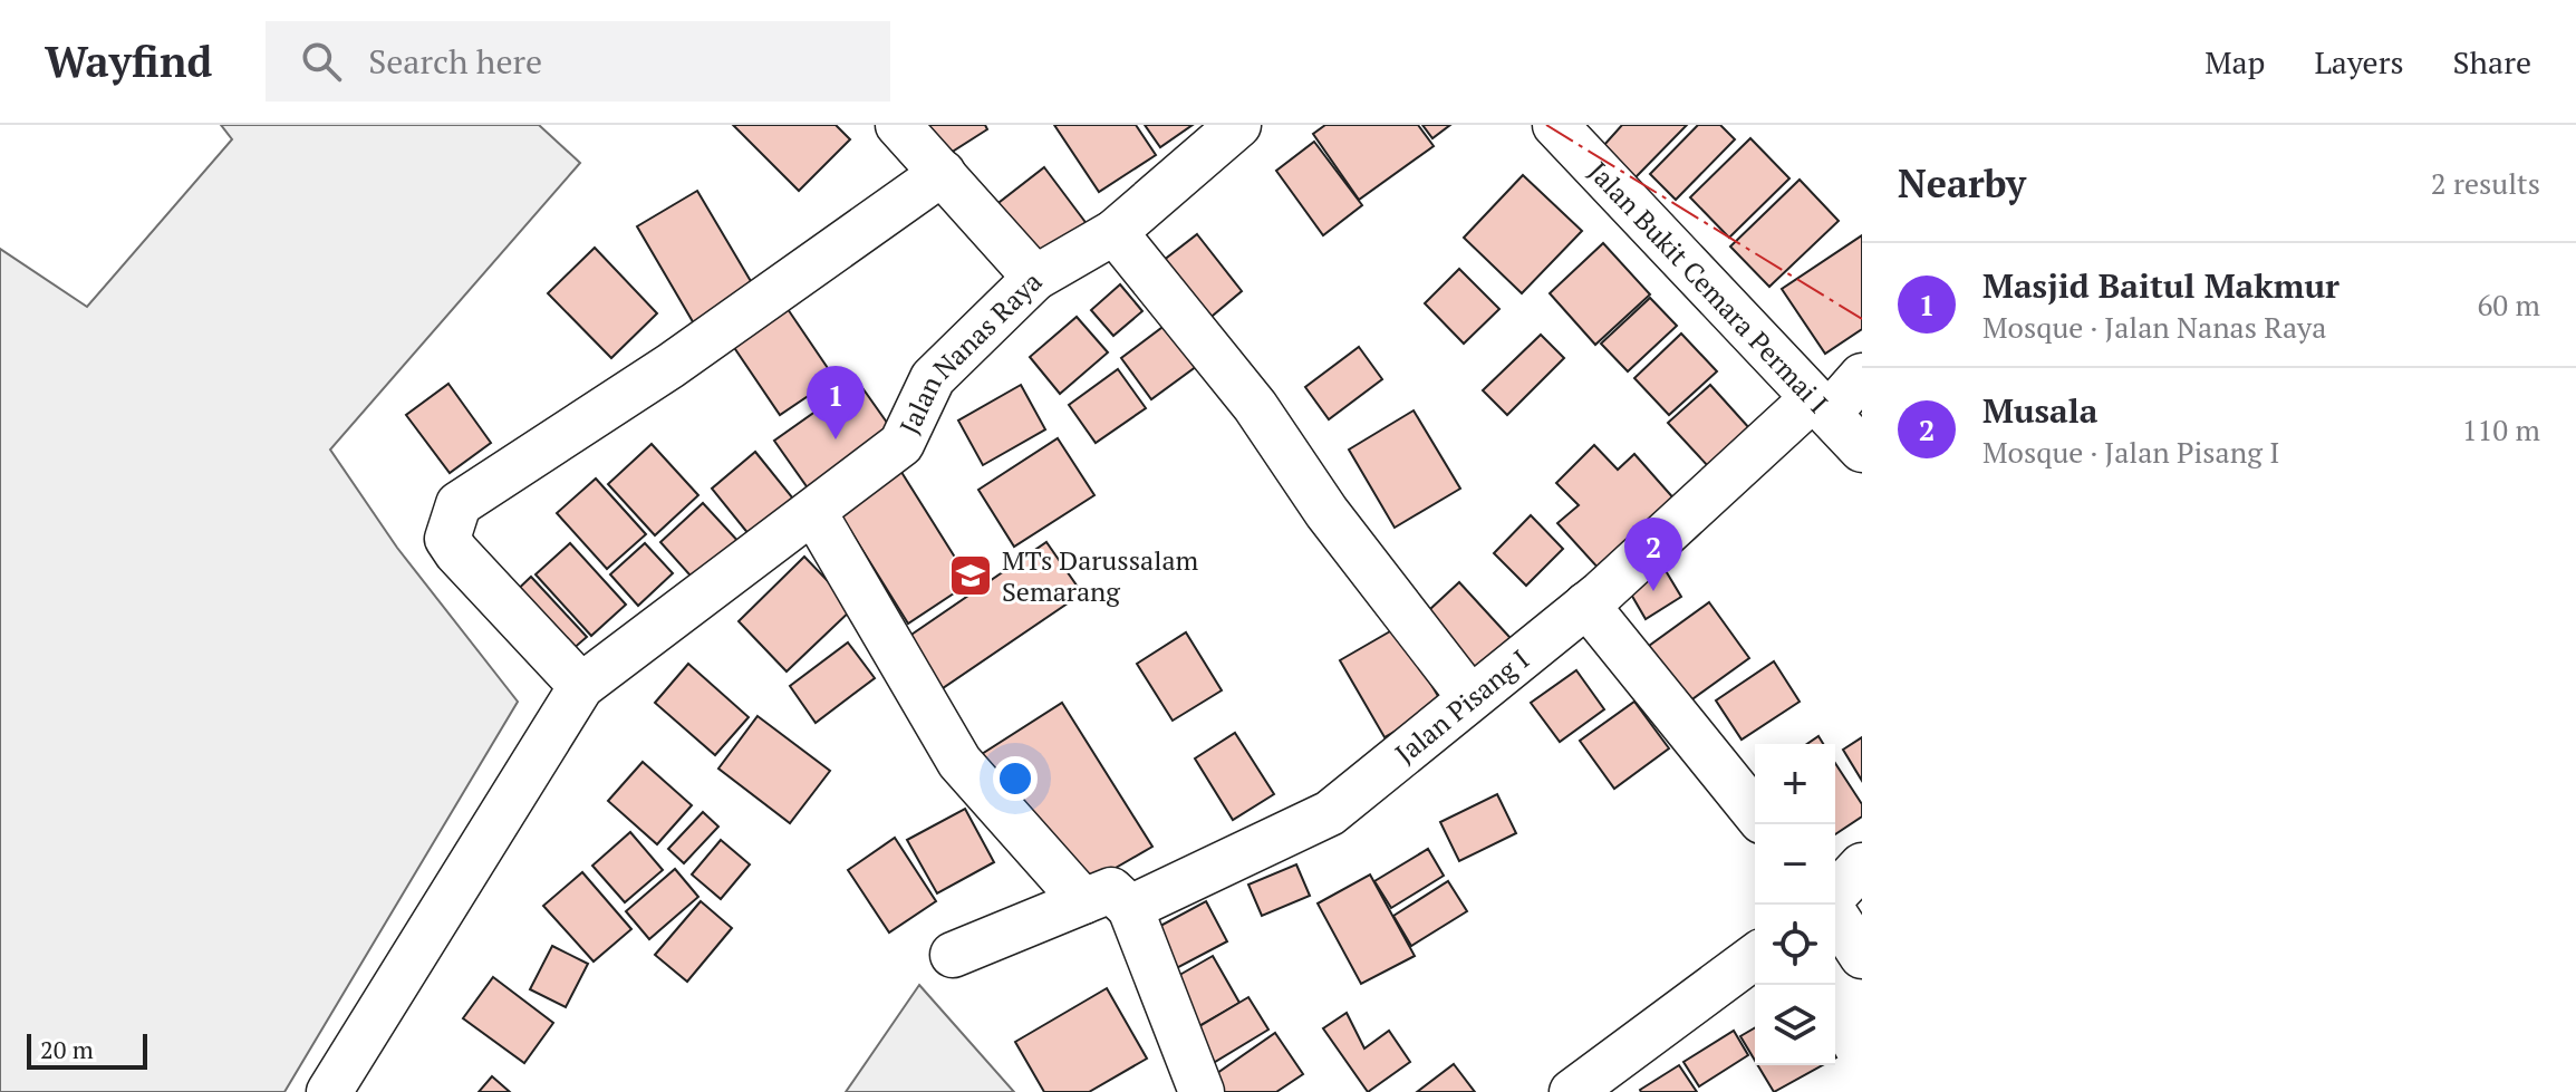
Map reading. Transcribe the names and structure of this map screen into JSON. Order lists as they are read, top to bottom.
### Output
{
  "streets": {
    "street": ["Jalan Bukit Cemara Permai I", "Jalan Nanas Raya", "Jalan Pisang I"]
  },
  "crossings": [
    ["Jalan Bukit Cemara Permai I", "Jalan Pisang I"]
  ],
  "places": {
    "school or university": ["MTs Darussalam Semarang"]
  },
  "scale_bar": "20 m",
  "page": {
    "header": "Wayfind",
    "search": "Search here",
    "nav": ["Map", "Layers", "Share"],
    "heading": ["Nearby", "2 results"],
    "list": [
      {
        "mark": "1",
        "name": "Masjid Baitul Makmur",
        "note": "Mosque · Jalan Nanas Raya",
        "value": "60 m"
      },
      {
        "mark": "2",
        "name": "Musala",
        "note": "Mosque · Jalan Pisang I",
        "value": "110 m"
      }
    ],
    "pins": ["1", "2"],
    "map_buttons": ["+", "−"],
    "scale": "20 m"
  }
}
